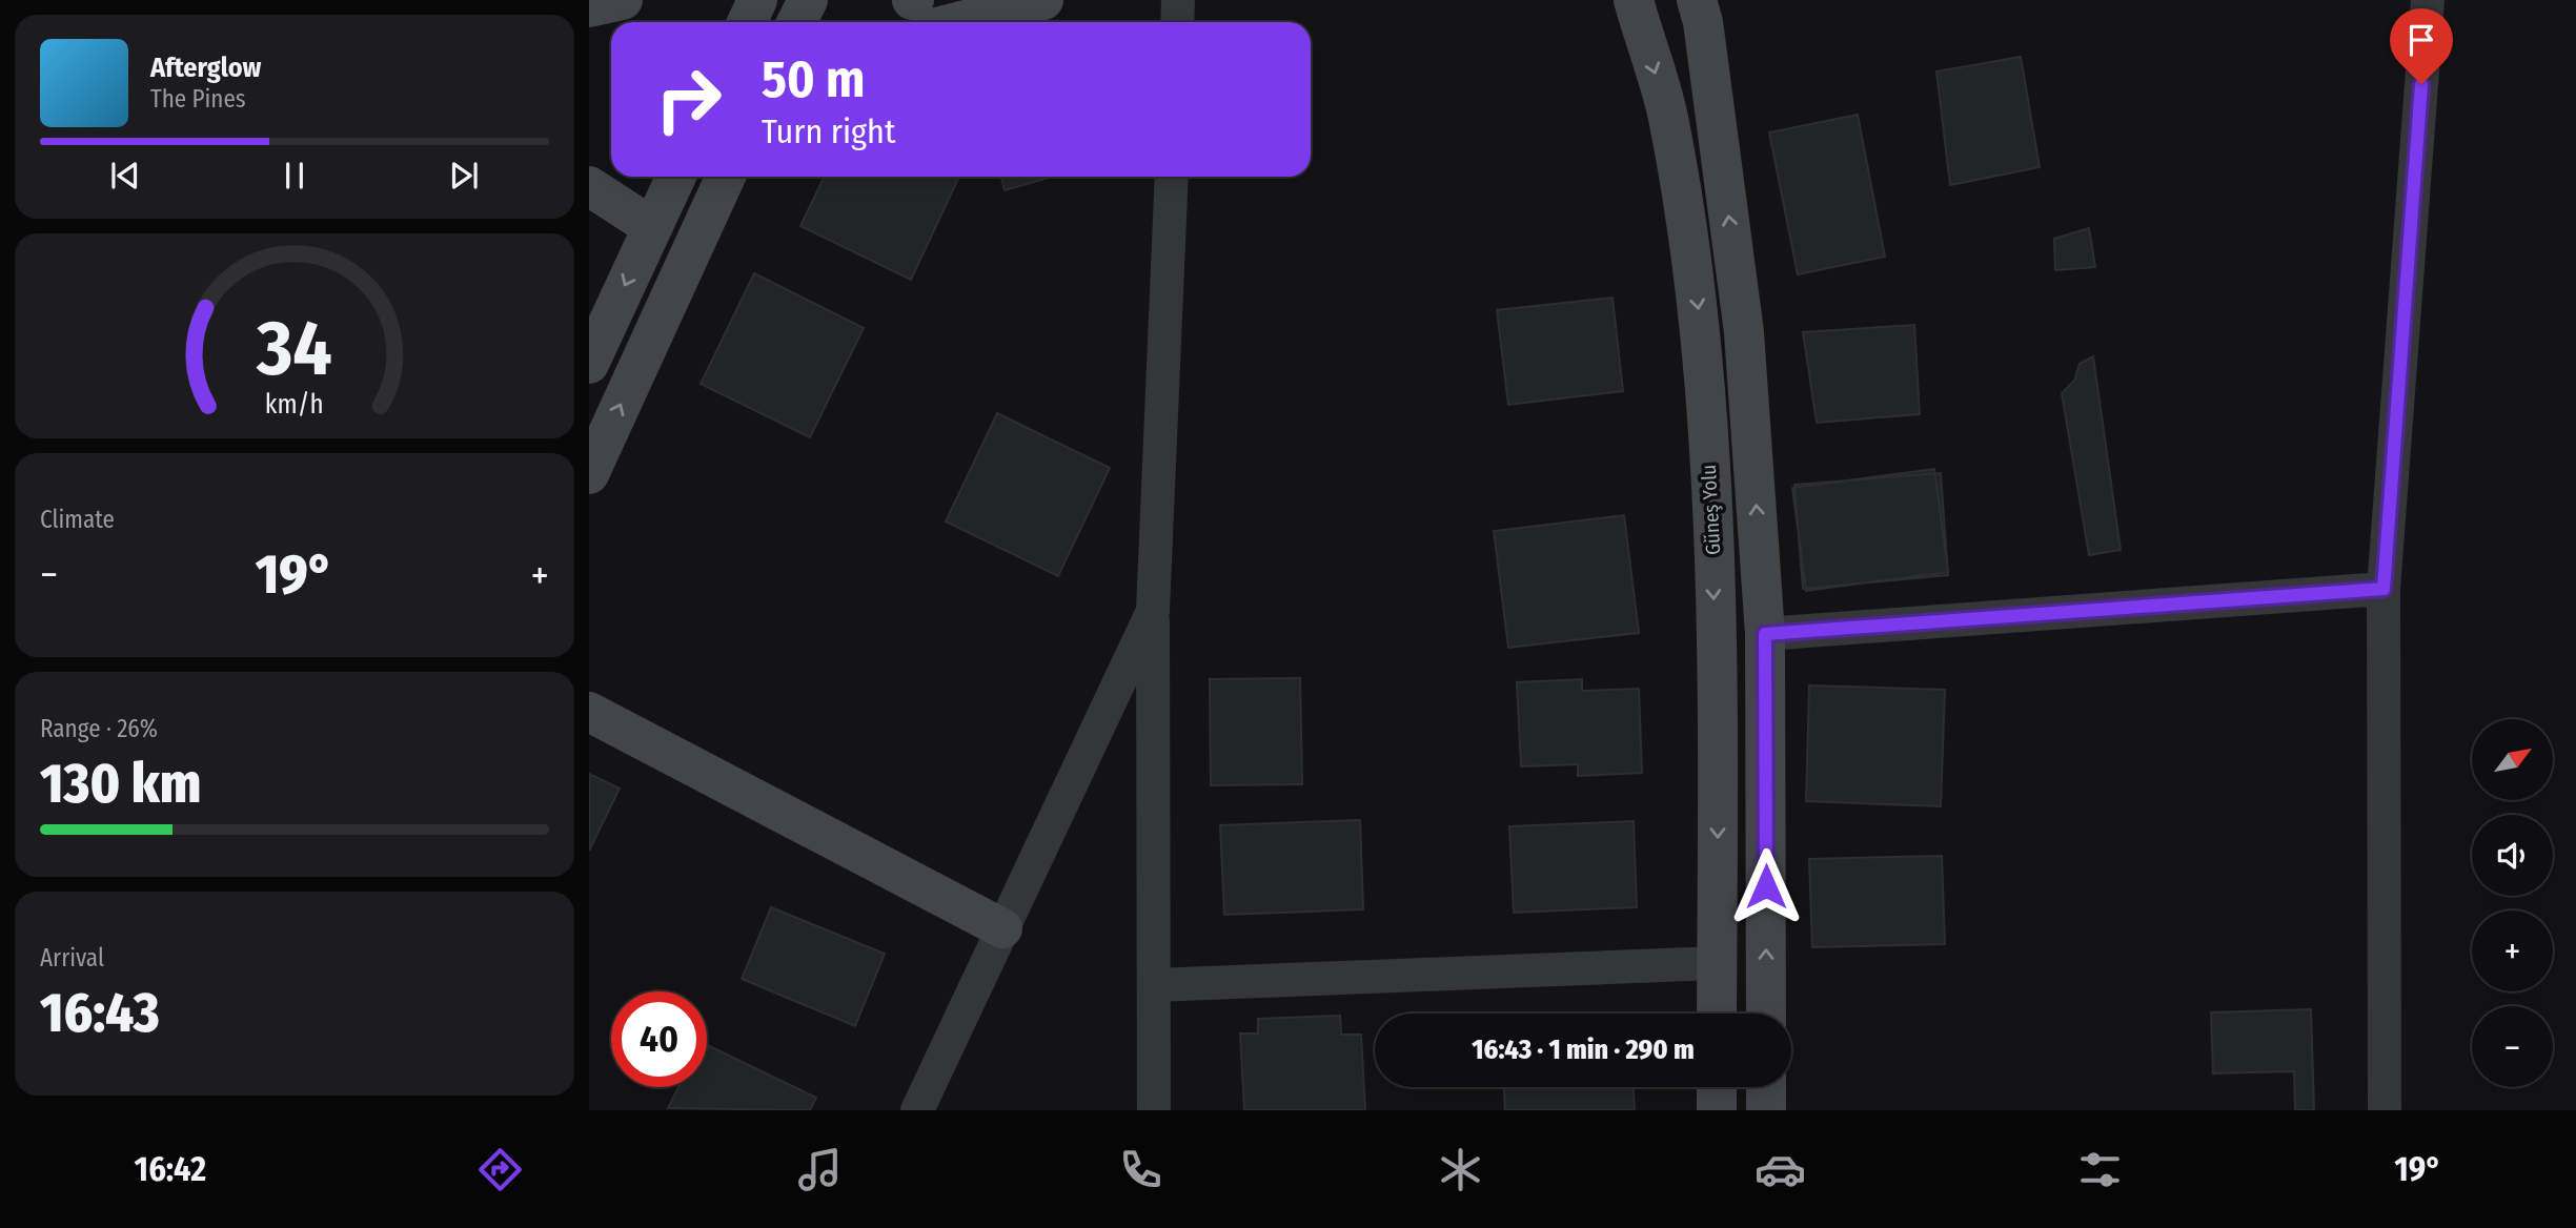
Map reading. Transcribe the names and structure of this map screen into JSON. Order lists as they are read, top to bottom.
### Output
{
  "streets": {
    "street": ["Güneş Yolu"]
  },
  "north": "top right",
  "page": {
    "turn": ["50 m", "Turn right"],
    "song": ["Afterglow", "The Pines"],
    "tile": [
      "Climate",
      ["Range · 26%", "130 km"],
      ["Arrival", "16:43"]
    ],
    "heat": ["−", "19°", "+"],
    "map_buttons": ["+", "−"],
    "limit": "40",
    "trip": "16:43 · 1 min · 290 m",
    "tabs": ["16:42", "19°"],
    "gauge": ["34", "km/h"]
  }
}
